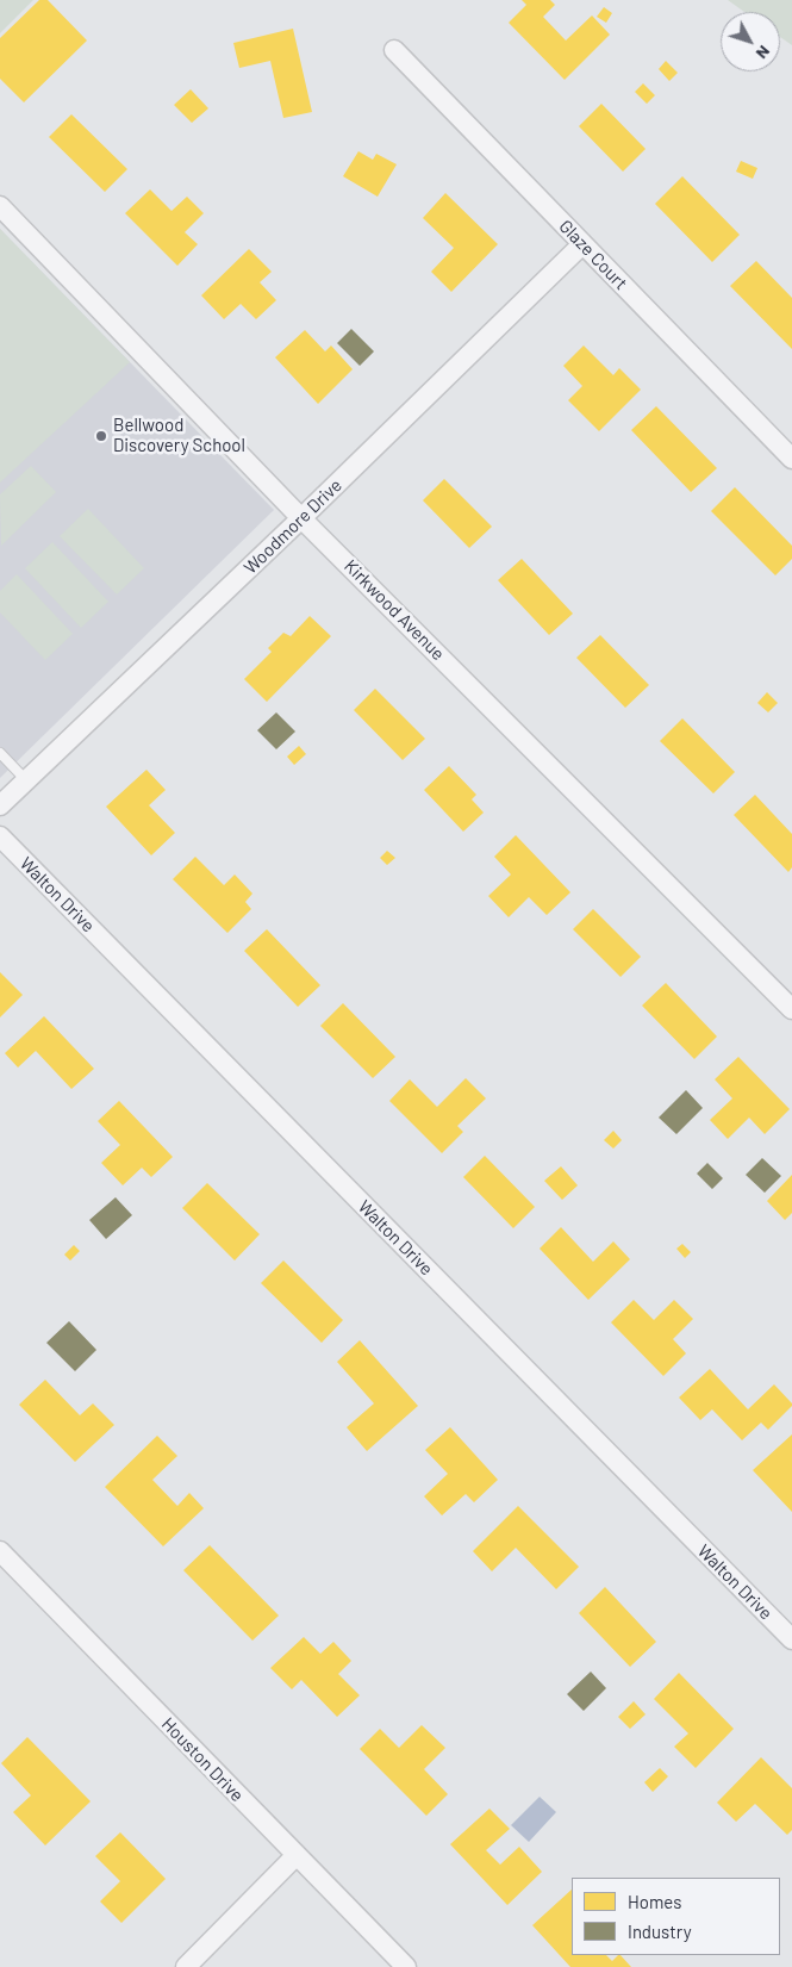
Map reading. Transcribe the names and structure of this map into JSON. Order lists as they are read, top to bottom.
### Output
{
  "streets": {
    "street": [
      "Glaze Court",
      "Woodmore Drive",
      "Kirkwood Avenue",
      "Walton Drive",
      "Houston Drive"
    ]
  },
  "crossings": [
    ["Glaze Court", "Woodmore Drive"],
    ["Woodmore Drive", "Kirkwood Avenue"]
  ],
  "places": ["Bellwood Discovery School"],
  "legend": ["Homes", "Industry"],
  "north": "bottom right"
}
